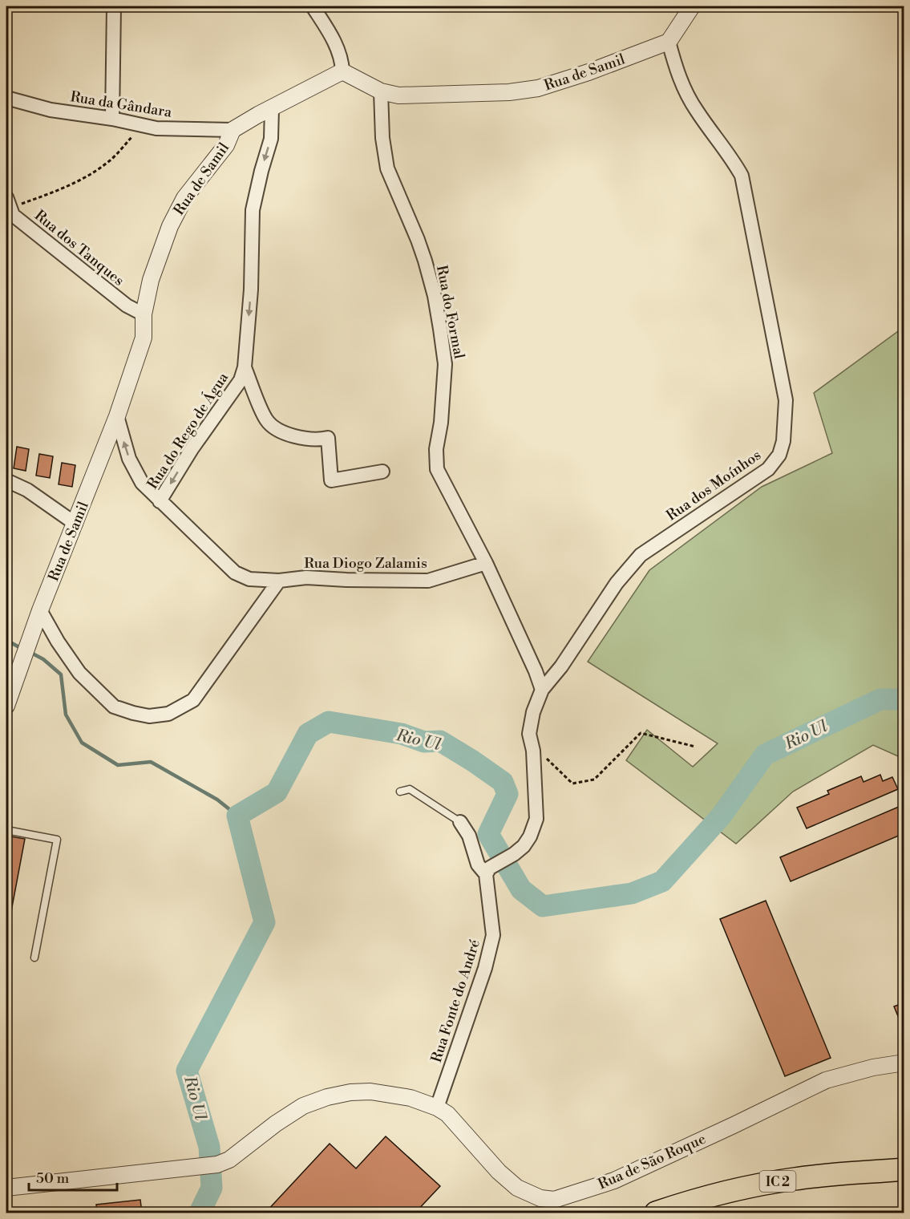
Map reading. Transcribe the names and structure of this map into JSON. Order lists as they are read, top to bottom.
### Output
{
  "streets": {
    "highway": ["IC 2"],
    "street": [
      "Rua de Samil",
      "Rua da Gândara",
      "Rua dos Tanques",
      "Rua do Formal",
      "Rua do Rego de Água",
      "Rua dos Moínhos",
      "Rua Diogo Zalamis",
      "Rua Fonte do André",
      "Rua de São Roque"
    ]
  },
  "crossings": [
    ["Rua de Samil", "Rua da Gândara"],
    ["Rua de Samil", "Rua dos Tanques"],
    ["Rua de Samil", "Rua do Formal"],
    ["Rua de Samil", "Rua do Rego de Água"],
    ["Rua de Samil", "Rua dos Moínhos"],
    ["Rua do Formal", "Rua Diogo Zalamis"],
    ["Rua do Rego de Água", "Rua Diogo Zalamis"],
    ["Rua dos Moínhos", "Rua Fonte do André"],
    ["Rua Fonte do André", "Rua de São Roque"]
  ],
  "one_way": ["Rua do Rego de Água"],
  "water": ["Rio Ul"],
  "scale_bar": "50 m"
}
